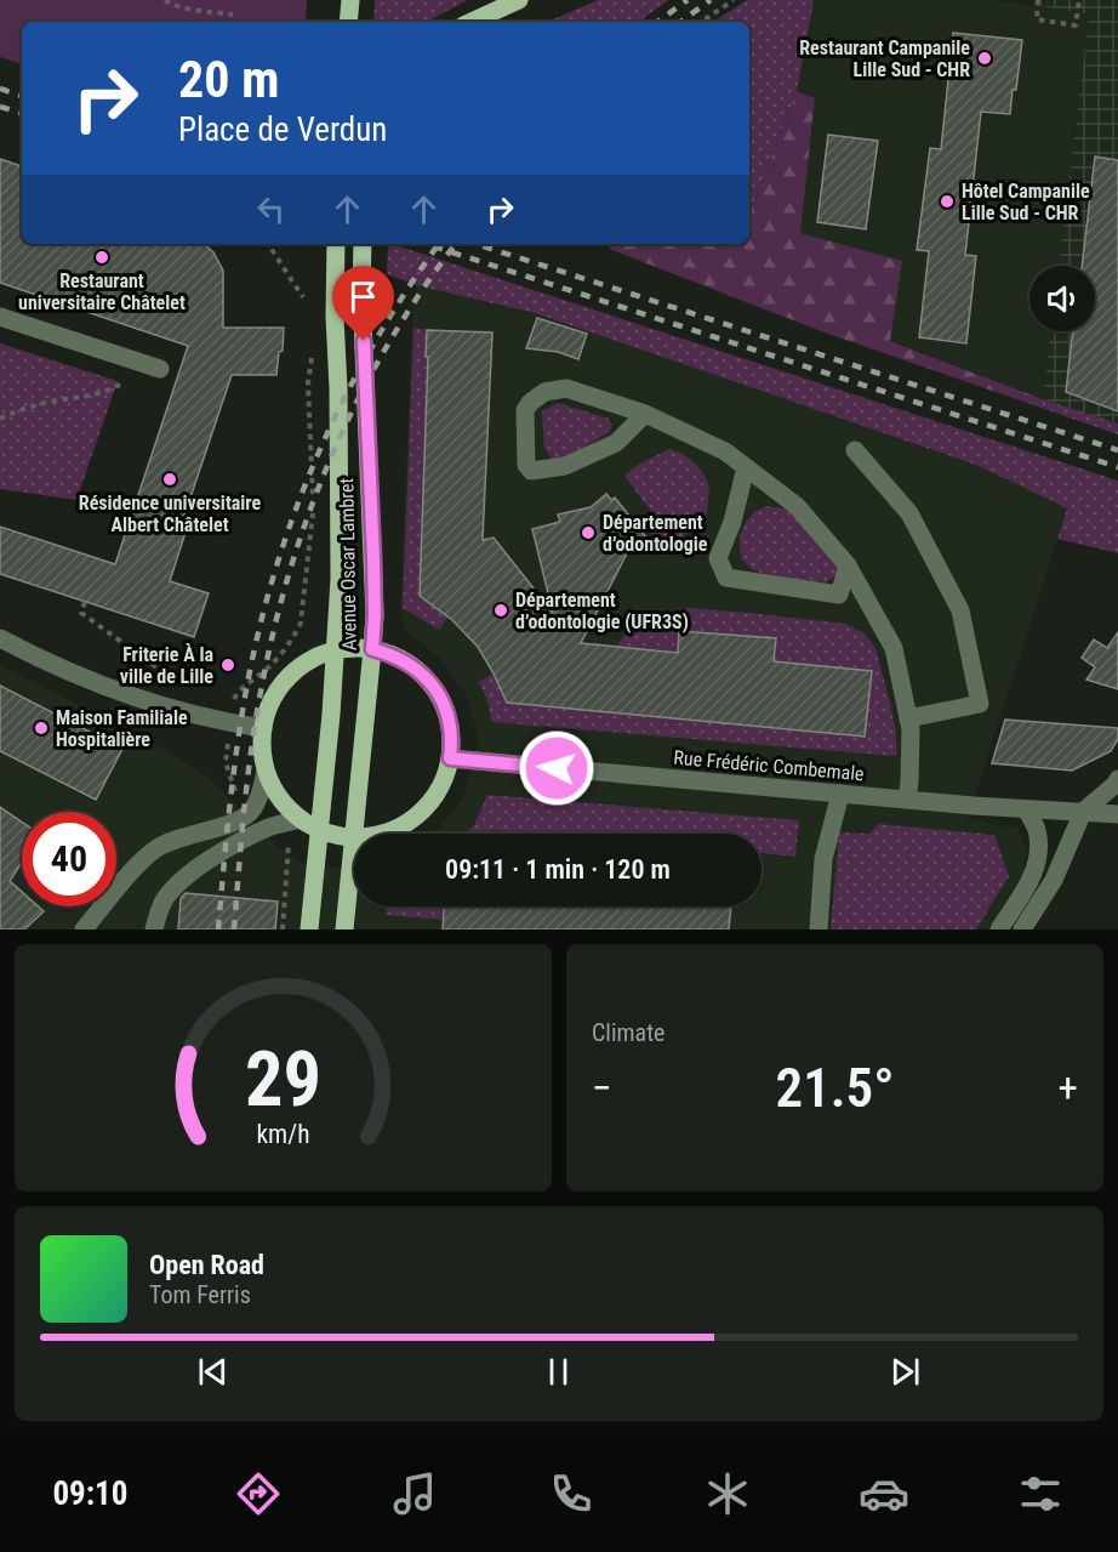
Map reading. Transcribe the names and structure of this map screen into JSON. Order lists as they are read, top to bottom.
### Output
{
  "streets": {
    "main road": ["Avenue Oscar Lambret"],
    "street": ["Rue Frédéric Combemale"]
  },
  "places": [
    "Restaurant Campanile Lille Sud - CHR",
    "Hôtel Campanile Lille Sud - CHR",
    "Restaurant universitaire Châtelet",
    "Résidence universitaire Albert Châtelet",
    "Département d’odontologie",
    "Département d’odontologie (UFR3S)",
    "Friterie À la ville de Lille",
    "Maison Familiale Hospitalière"
  ],
  "page": {
    "turn": ["20 m", "Place de Verdun"],
    "limit": "40",
    "trip": "09:11 · 1 min · 120 m",
    "tile": "Climate",
    "heat": ["−", "21.5°", "+"],
    "song": ["Open Road", "Tom Ferris"],
    "tabs": "09:10",
    "gauge": ["29", "km/h"]
  }
}
